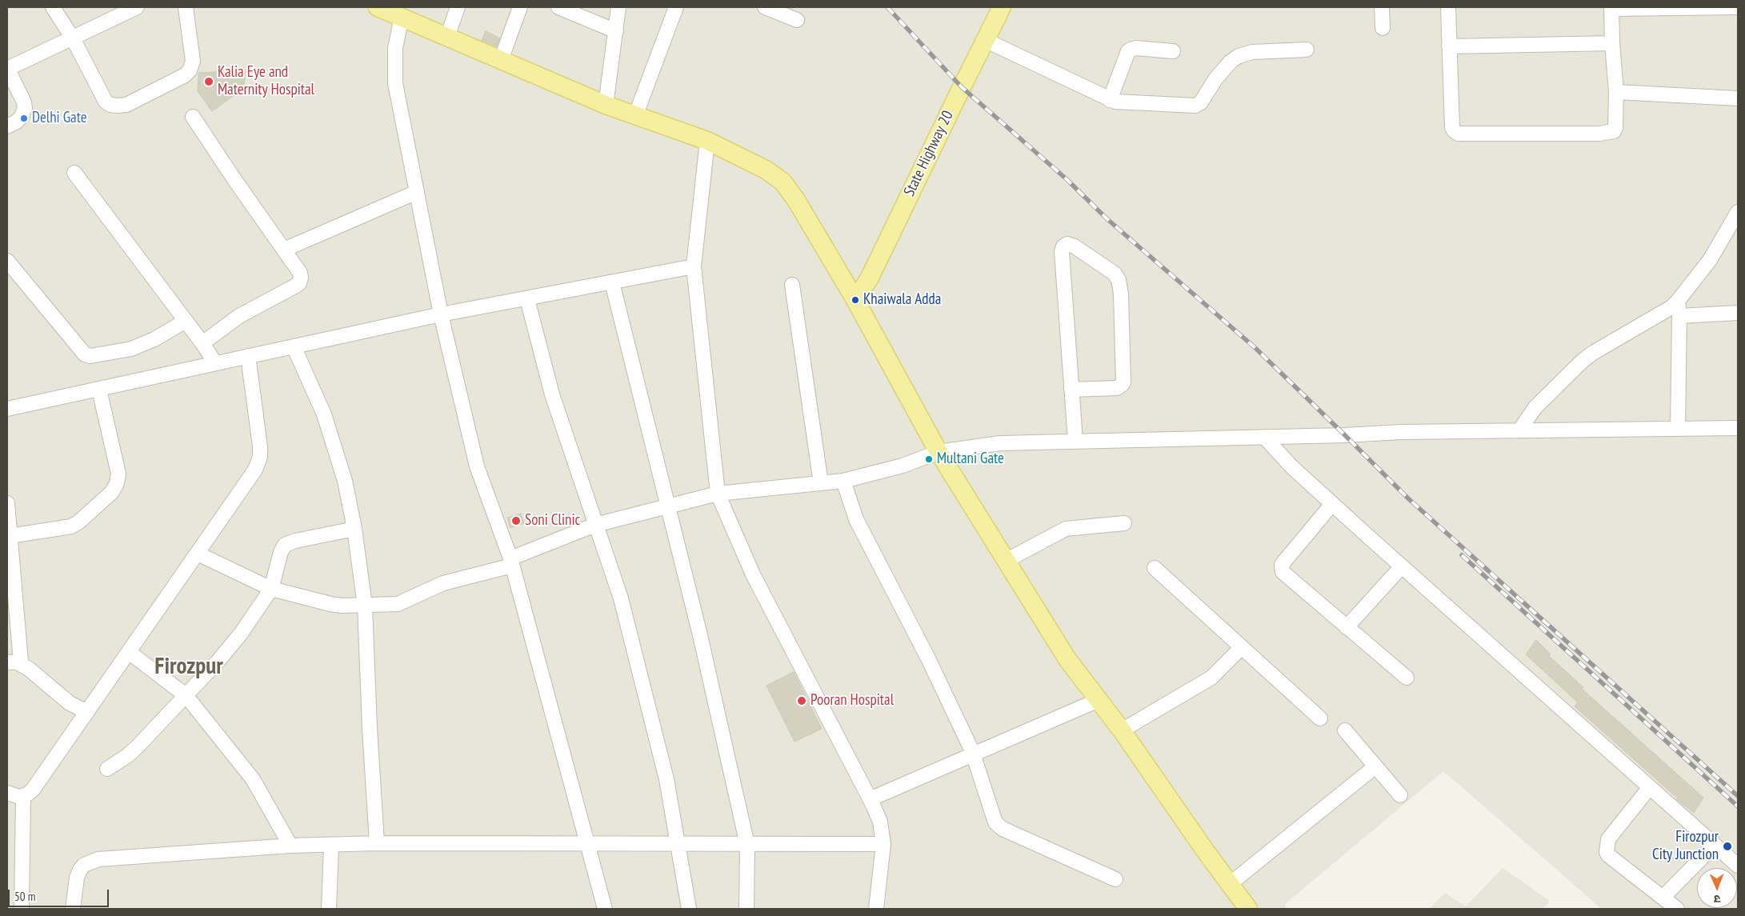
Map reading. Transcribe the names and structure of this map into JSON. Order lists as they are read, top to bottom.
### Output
{
  "streets": {
    "main road": ["State Highway 20"]
  },
  "districts": ["Firozpur"],
  "places": [
    "Kalia Eye and Maternity Hospital",
    "Delhi Gate",
    "Khaiwala Adda",
    "Multani Gate",
    "Soni Clinic",
    "Pooran Hospital",
    "Firozpur City Junction"
  ],
  "scale_bar": "50 m",
  "north": "bottom"
}
